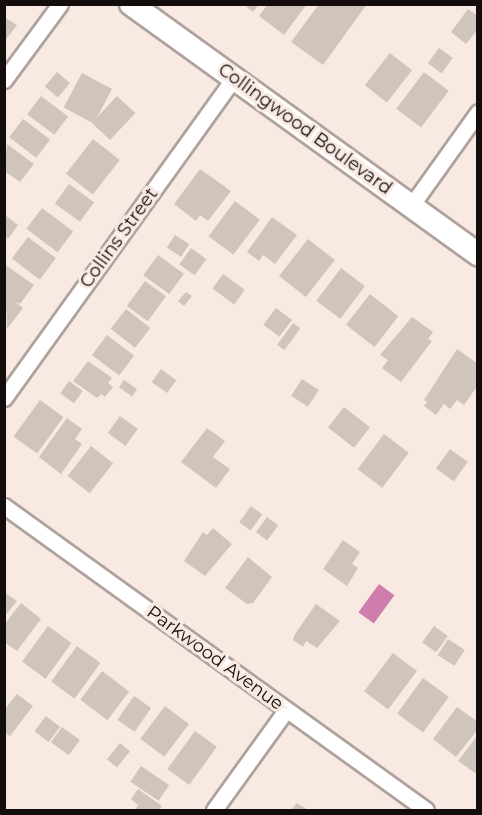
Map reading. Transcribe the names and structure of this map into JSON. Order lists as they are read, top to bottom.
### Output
{
  "streets": {
    "main road": ["Collingwood Boulevard"],
    "street": ["Collins Street", "Parkwood Avenue"]
  },
  "crossings": [
    ["Collingwood Boulevard", "Collins Street"]
  ]
}
